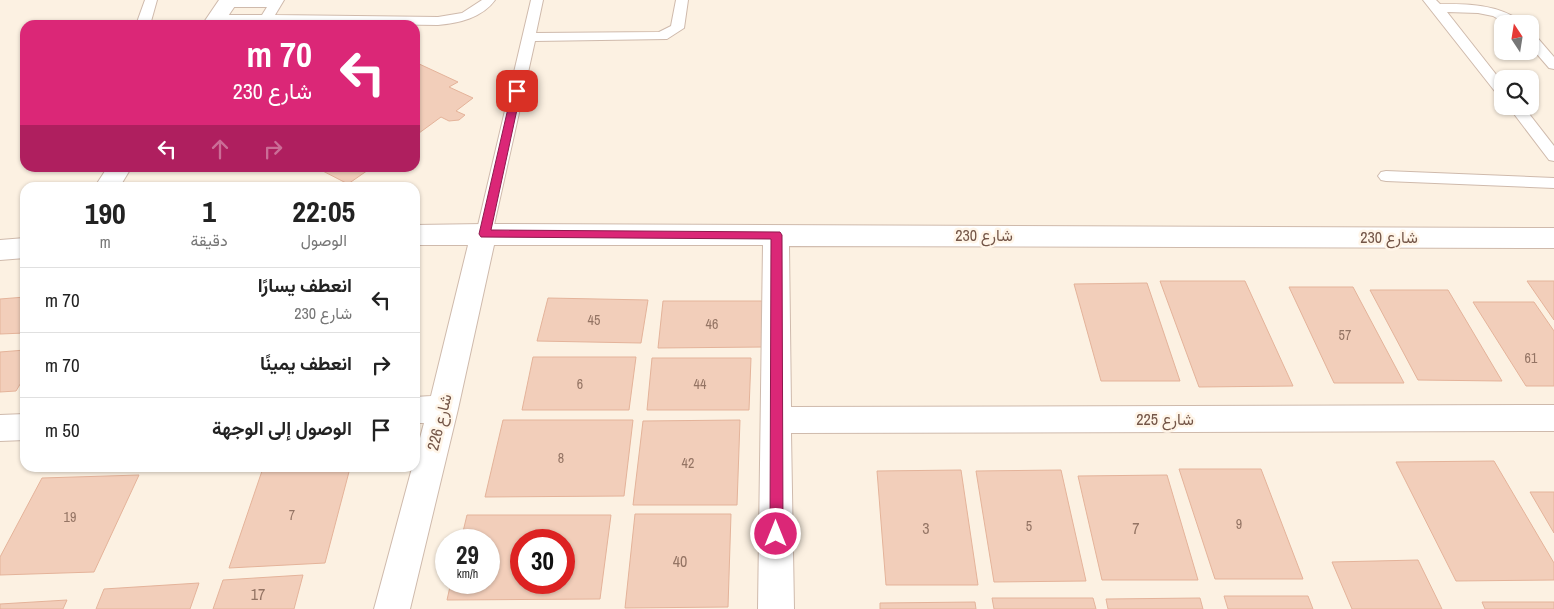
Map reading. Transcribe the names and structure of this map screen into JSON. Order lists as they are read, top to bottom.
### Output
{
  "streets": {
    "street": ["شارع 230", "شارع 225", "شارع 226"]
  },
  "crossings": [
    ["شارع 230", "شارع 226"]
  ],
  "house_numbers": [
    "45",
    "46",
    "57",
    "61",
    "6",
    "44",
    "8",
    "42",
    "7",
    "19",
    "9",
    "5",
    "3",
    "7",
    "40",
    "17"
  ],
  "north": "top",
  "page": {
    "turn": ["70 m", "شارع 230"],
    "eta": [
      "22:05",
      "الوصول",
      "1",
      "دقيقة",
      "190",
      "m"
    ],
    "list": [
      {
        "name": "انعطف يسارًا",
        "note": "شارع 230",
        "value": "70 m"
      },
      {
        "name": "انعطف يمينًا",
        "value": "70 m"
      },
      {
        "name": "الوصول إلى الوجهة",
        "value": "50 m"
      }
    ],
    "speed": "29 km/h",
    "limit": "30"
  }
}
